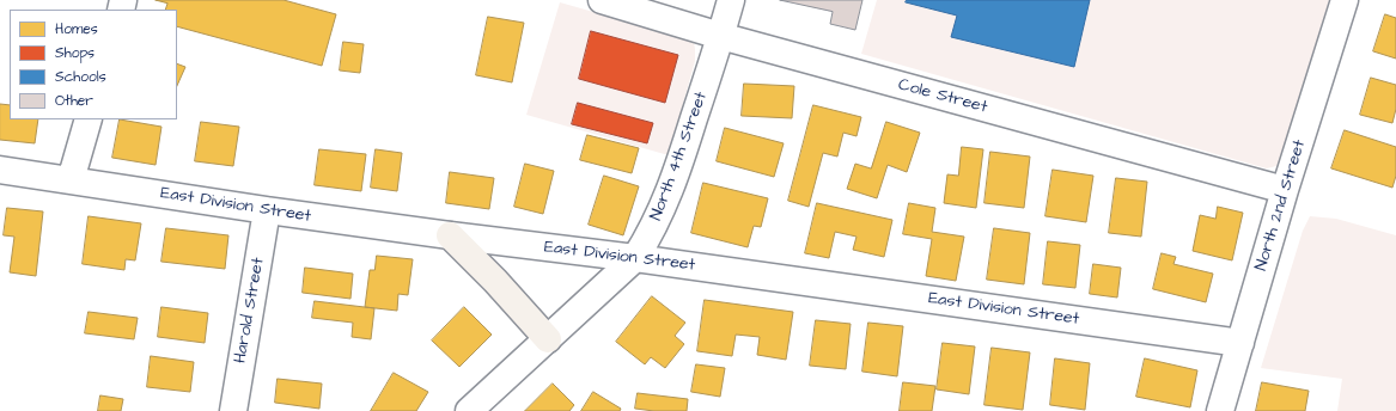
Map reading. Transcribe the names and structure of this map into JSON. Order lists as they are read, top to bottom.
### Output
{
  "streets": {
    "street": [
      "Cole Street",
      "North 4th Street",
      "East Division Street",
      "North 2nd Street",
      "Harold Street"
    ]
  },
  "crossings": [
    ["Cole Street", "North 4th Street"],
    ["Cole Street", "North 2nd Street"],
    ["North 4th Street", "East Division Street"],
    ["East Division Street", "North 2nd Street"],
    ["East Division Street", "Harold Street"]
  ],
  "legend": [
    "Homes",
    "Shops",
    "Schools",
    "Other"
  ]
}
